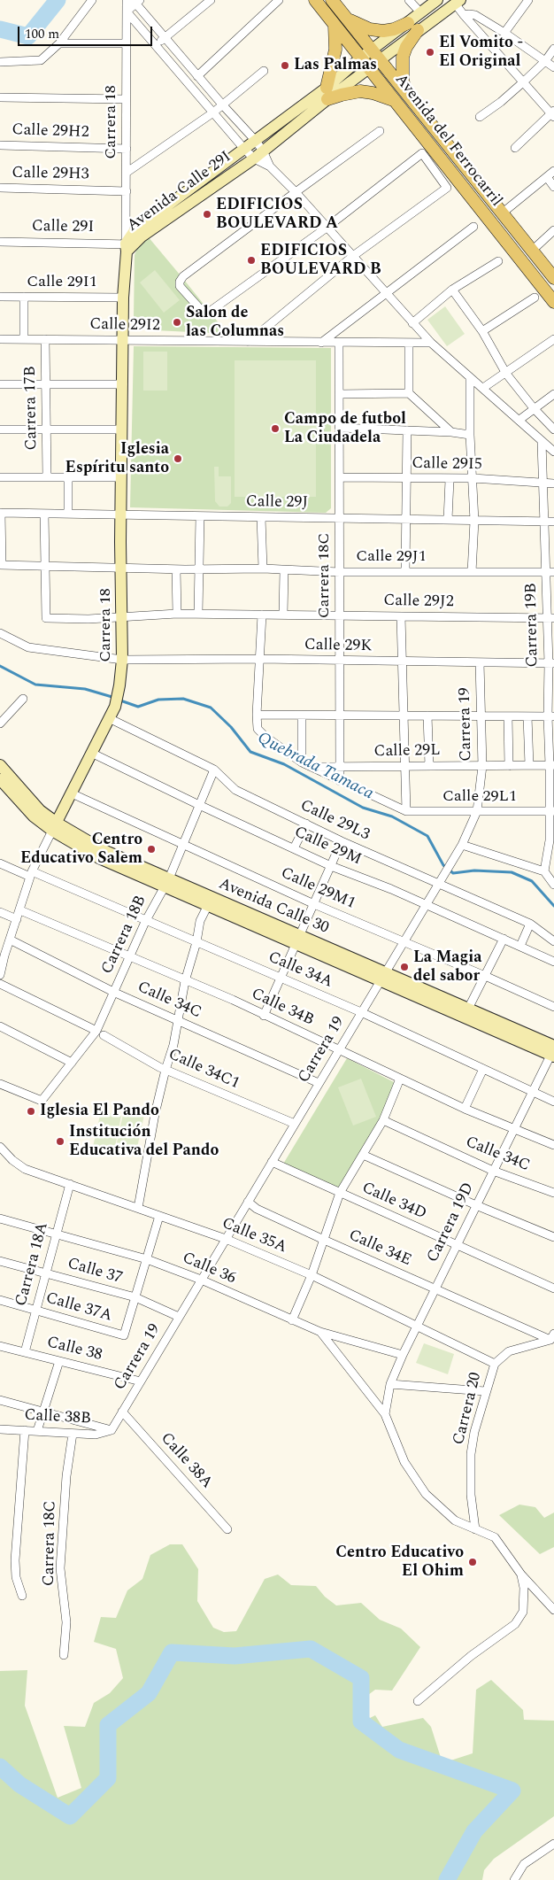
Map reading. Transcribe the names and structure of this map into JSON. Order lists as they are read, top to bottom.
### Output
{
  "streets": {
    "main road": [
      "Carrera 18",
      "Avenida del Ferrocarril",
      "Avenida Calle 29I",
      "Avenida Calle 30"
    ],
    "street": [
      "Calle 29H2",
      "Calle 29H3",
      "Calle 29I",
      "Calle 29I1",
      "Calle 29I2",
      "Carrera 17B",
      "Calle 29I5",
      "Calle 29J",
      "Calle 29J1",
      "Carrera 18C",
      "Calle 29J2",
      "Carrera 19B",
      "Calle 29K",
      "Carrera 19",
      "Calle 29L",
      "Calle 29L1",
      "Calle 29L3",
      "Calle 29M",
      "Calle 29M1",
      "Carrera 18B",
      "Calle 34A",
      "Calle 34C",
      "Calle 34B",
      "Calle 34C1",
      "Calle 34D",
      "Carrera 19D",
      "Calle 35A",
      "Calle 34E",
      "Carrera 18A",
      "Calle 36",
      "Calle 37",
      "Calle 37A",
      "Calle 38",
      "Carrera 20",
      "Calle 38B",
      "Calle 38A"
    ]
  },
  "crossings": [
    ["Carrera 18", "Calle 29H2"],
    ["Carrera 18", "Calle 29H3"],
    ["Carrera 18", "Avenida Calle 29I"],
    ["Carrera 18", "Calle 29I"],
    ["Carrera 18", "Calle 29I1"],
    ["Carrera 18", "Calle 29I2"],
    ["Carrera 18", "Calle 29J"],
    ["Carrera 18", "Calle 29J1"],
    ["Carrera 18", "Calle 29J2"],
    ["Carrera 18", "Calle 29K"],
    ["Carrera 18", "Calle 29L3"],
    ["Carrera 18", "Calle 29M"],
    ["Carrera 18", "Calle 29M1"],
    ["Carrera 18", "Avenida Calle 30"],
    ["Carrera 18", "Calle 34A"],
    ["Carrera 18", "Calle 34C"],
    ["Carrera 18", "Calle 34B"],
    ["Avenida del Ferrocarril", "Avenida Calle 29I"],
    ["Avenida Calle 29I", "Calle 29I"],
    ["Calle 29I2", "Carrera 17B"],
    ["Calle 29I2", "Carrera 18C"],
    ["Calle 29I5", "Carrera 18C"],
    ["Calle 29I5", "Carrera 19B"],
    ["Calle 29J", "Calle 29J1"],
    ["Calle 29J", "Carrera 18C"],
    ["Calle 29J", "Carrera 19B"],
    ["Calle 29J1", "Carrera 18C"],
    ["Calle 29J1", "Calle 29J2"],
    ["Calle 29J1", "Carrera 19B"],
    ["Carrera 18C", "Calle 29J2"],
    ["Carrera 18C", "Calle 29K"],
    ["Carrera 18C", "Calle 29L"],
    ["Carrera 18C", "Calle 38B"],
    ["Calle 29J2", "Carrera 19B"],
    ["Carrera 19B", "Calle 29K"],
    ["Carrera 19B", "Calle 29L"],
    ["Carrera 19B", "Calle 29L1"],
    ["Calle 29K", "Carrera 19"],
    ["Carrera 19", "Calle 29L"],
    ["Carrera 19", "Calle 29L1"],
    ["Carrera 19", "Calle 29L3"],
    ["Carrera 19", "Calle 29M"],
    ["Carrera 19", "Calle 29M1"],
    ["Carrera 19", "Avenida Calle 30"],
    ["Carrera 19", "Calle 34A"],
    ["Carrera 19", "Calle 34C"],
    ["Carrera 19", "Calle 34B"],
    ["Carrera 19", "Calle 34C1"],
    ["Carrera 19", "Calle 34D"],
    ["Carrera 19", "Calle 35A"],
    ["Carrera 19", "Calle 34E"],
    ["Carrera 19", "Calle 36"],
    ["Carrera 19", "Calle 37"],
    ["Carrera 19", "Calle 38"],
    ["Carrera 19", "Calle 38B"],
    ["Carrera 19", "Calle 38A"],
    ["Calle 29L3", "Carrera 18B"],
    ["Calle 29M", "Carrera 18B"],
    ["Calle 29M1", "Carrera 18B"],
    ["Avenida Calle 30", "Carrera 18B"],
    ["Avenida Calle 30", "Carrera 19D"],
    ["Carrera 18B", "Calle 34A"],
    ["Carrera 18B", "Calle 34C"],
    ["Carrera 18B", "Calle 34B"],
    ["Carrera 18B", "Calle 34C1"],
    ["Calle 34A", "Carrera 19D"],
    ["Calle 34C", "Carrera 19D"],
    ["Calle 34B", "Carrera 19D"],
    ["Calle 34D", "Carrera 19D"],
    ["Carrera 19D", "Calle 35A"],
    ["Carrera 19D", "Calle 34E"],
    ["Carrera 19D", "Calle 36"],
    ["Calle 35A", "Carrera 18A"],
    ["Calle 35A", "Carrera 20"],
    ["Calle 34E", "Carrera 20"],
    ["Carrera 18A", "Calle 36"],
    ["Carrera 18A", "Calle 37"],
    ["Carrera 18A", "Calle 37A"],
    ["Carrera 18A", "Calle 38"],
    ["Calle 37", "Calle 37A"]
  ],
  "water": ["Quebrada Tamaca"],
  "places": [
    "El Vomito - El Original",
    "Las Palmas",
    "EDIFICIOS BOULEVARD A",
    "EDIFICIOS BOULEVARD B",
    "Salon de las Columnas",
    "Campo de futbol La Ciudadela",
    "Iglesia Espíritu santo",
    "Centro Educativo Salem",
    "La Magia del sabor",
    "Iglesia El Pando",
    "Institución Educativa del Pando",
    "Centro Educativo El Ohim"
  ],
  "scale_bar": "100 m"
}
